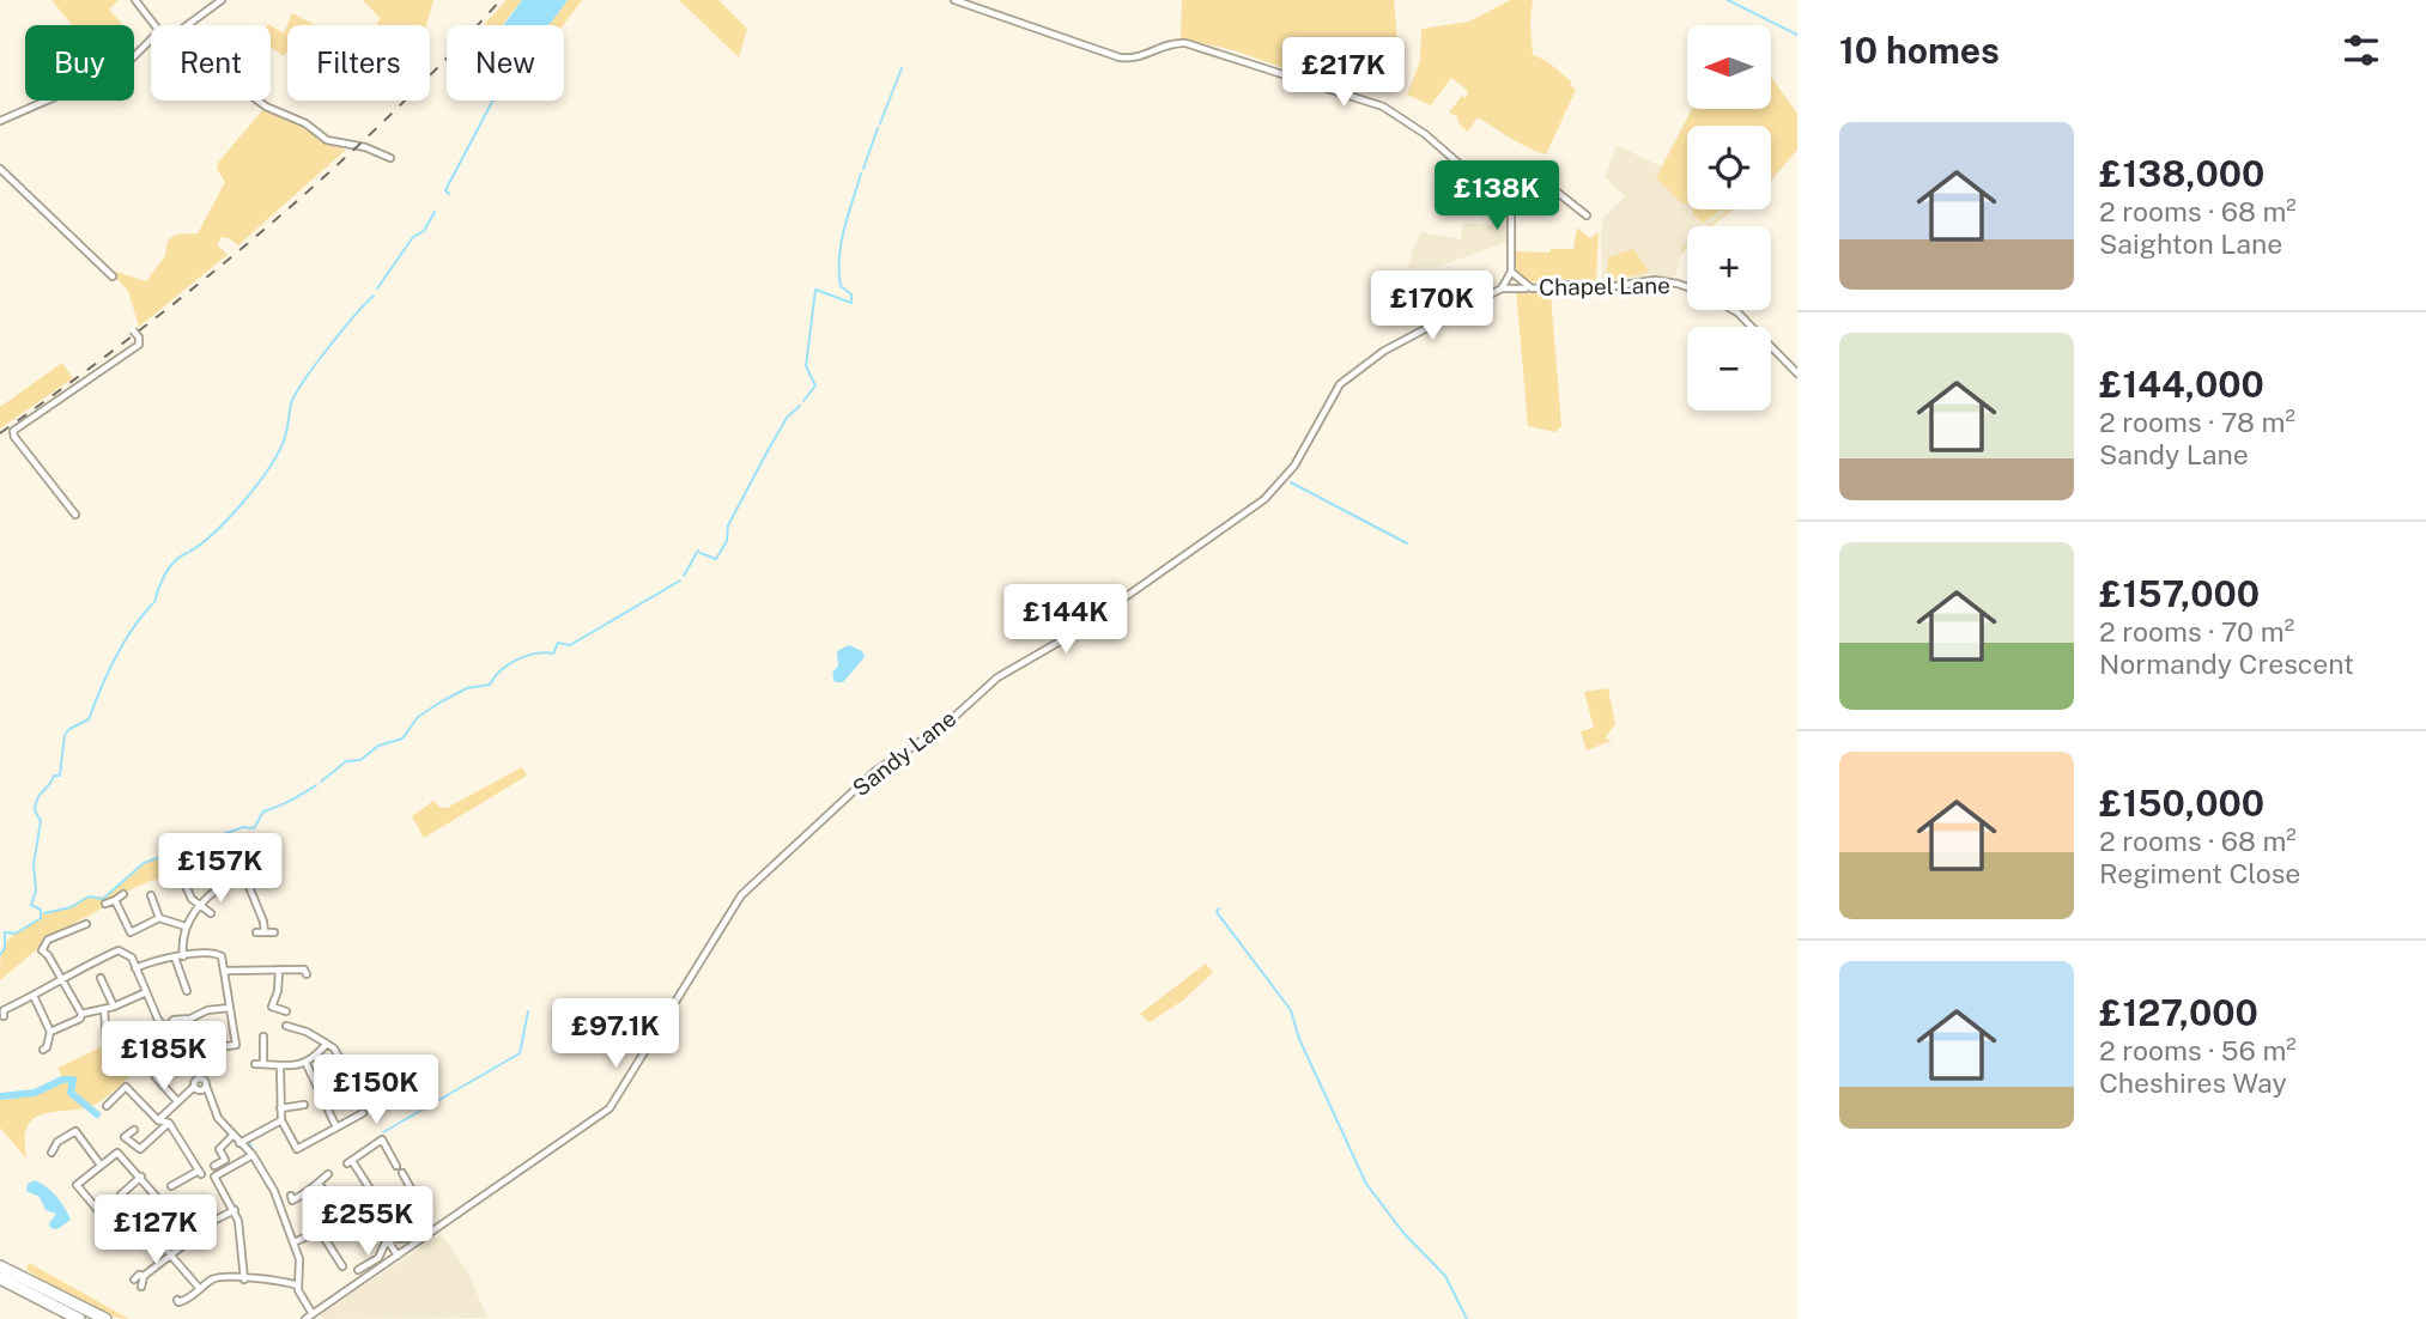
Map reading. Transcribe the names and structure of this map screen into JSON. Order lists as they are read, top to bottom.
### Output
{
  "streets": {
    "street": ["Chapel Lane", "Sandy Lane"]
  },
  "north": "left",
  "page": {
    "heading": "10 homes",
    "map_buttons": ["+", "−"],
    "chip": [
      "Buy",
      "Rent",
      "Filters",
      "New"
    ],
    "price": [
      "£217K",
      "£138K",
      "£170K",
      "£144K",
      "£157K",
      "£97.1K",
      "£185K",
      "£150K",
      "£255K",
      "£127K"
    ],
    "list": [
      {
        "name": "£138,000",
        "note": "2 rooms · 68 m² · Saighton Lane"
      },
      {
        "name": "£144,000",
        "note": "2 rooms · 78 m² · Sandy Lane"
      },
      {
        "name": "£157,000",
        "note": "2 rooms · 70 m² · Normandy Crescent"
      },
      {
        "name": "£150,000",
        "note": "2 rooms · 68 m² · Regiment Close"
      },
      {
        "name": "£127,000",
        "note": "2 rooms · 56 m² · Cheshires Way"
      }
    ]
  }
}
